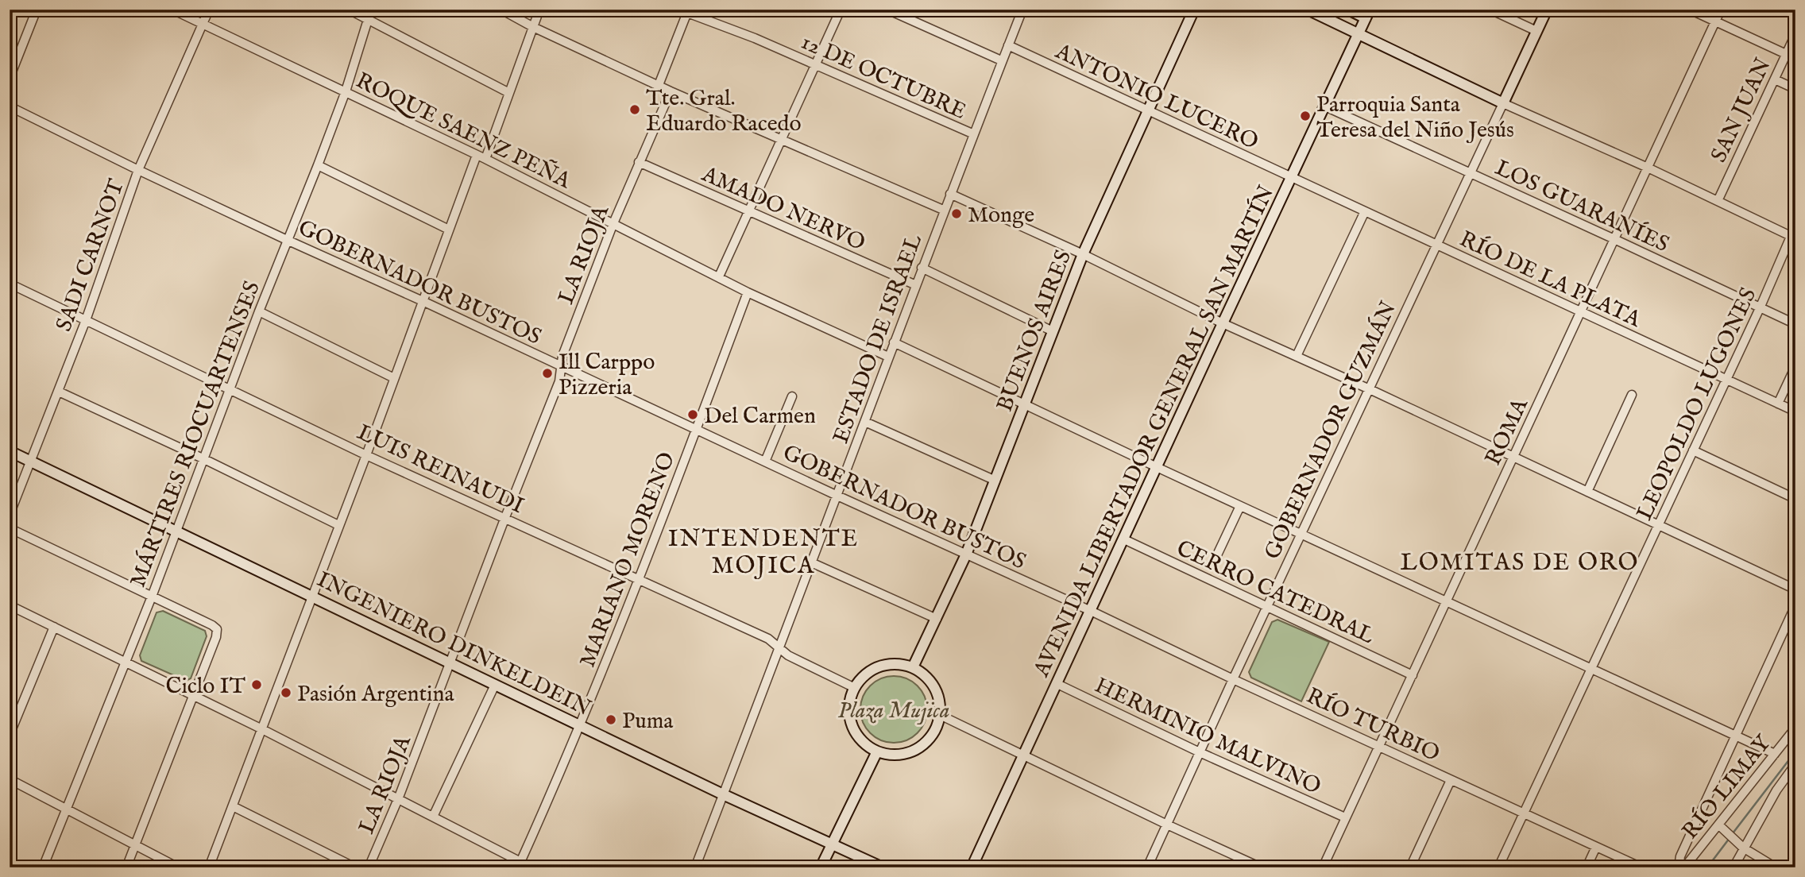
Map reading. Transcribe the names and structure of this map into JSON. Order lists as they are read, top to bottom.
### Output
{
  "streets": {
    "main road": [
      "BUENOS AIRES",
      "GOBERNADOR GUZMÁN",
      "AVENIDA LIBERTADOR GENERAL SAN MARTÍN",
      "INGENIERO DINKELDEIN"
    ],
    "street": [
      "12 DE OCTUBRE",
      "ANTONIO LUCERO",
      "SAN JUAN",
      "ROQUE SAENZ PEÑA",
      "LOS GUARANÍES",
      "AMADO NERVO",
      "LA RIOJA",
      "SADI CARNOT",
      "RÍO DE LA PLATA",
      "GOBERNADOR BUSTOS",
      "ESTADO DE ISRAEL",
      "LEOPOLDO LUGONES",
      "ROMA",
      "MÁRTIRES RIOCUARTENSES",
      "LUIS REINAUDI",
      "MARIANO MORENO",
      "CERRO CATEDRAL",
      "RÍO TURBIO",
      "HERMINIO MALVINO",
      "RÍO LIMAY"
    ]
  },
  "crossings": [
    ["12 DE OCTUBRE", "ESTADO DE ISRAEL"],
    ["ANTONIO LUCERO", "RÍO DE LA PLATA"],
    ["ANTONIO LUCERO", "BUENOS AIRES"],
    ["ANTONIO LUCERO", "ESTADO DE ISRAEL"],
    ["ANTONIO LUCERO", "AVENIDA LIBERTADOR GENERAL SAN MARTÍN"],
    ["ROQUE SAENZ PEÑA", "LA RIOJA"],
    ["ROQUE SAENZ PEÑA", "SADI CARNOT"],
    ["ROQUE SAENZ PEÑA", "ESTADO DE ISRAEL"],
    ["ROQUE SAENZ PEÑA", "MÁRTIRES RIOCUARTENSES"],
    ["ROQUE SAENZ PEÑA", "MARIANO MORENO"],
    ["LOS GUARANÍES", "LEOPOLDO LUGONES"],
    ["LOS GUARANÍES", "GOBERNADOR GUZMÁN"],
    ["LOS GUARANÍES", "AVENIDA LIBERTADOR GENERAL SAN MARTÍN"],
    ["LOS GUARANÍES", "ROMA"],
    ["AMADO NERVO", "LA RIOJA"],
    ["AMADO NERVO", "ESTADO DE ISRAEL"],
    ["LA RIOJA", "GOBERNADOR BUSTOS"],
    ["LA RIOJA", "LUIS REINAUDI"],
    ["LA RIOJA", "INGENIERO DINKELDEIN"],
    ["SADI CARNOT", "GOBERNADOR BUSTOS"],
    ["SADI CARNOT", "LUIS REINAUDI"],
    ["SADI CARNOT", "INGENIERO DINKELDEIN"],
    ["RÍO DE LA PLATA", "LEOPOLDO LUGONES"],
    ["RÍO DE LA PLATA", "GOBERNADOR GUZMÁN"],
    ["RÍO DE LA PLATA", "AVENIDA LIBERTADOR GENERAL SAN MARTÍN"],
    ["RÍO DE LA PLATA", "ROMA"],
    ["GOBERNADOR BUSTOS", "BUENOS AIRES"],
    ["GOBERNADOR BUSTOS", "ESTADO DE ISRAEL"],
    ["GOBERNADOR BUSTOS", "AVENIDA LIBERTADOR GENERAL SAN MARTÍN"],
    ["GOBERNADOR BUSTOS", "MÁRTIRES RIOCUARTENSES"],
    ["GOBERNADOR BUSTOS", "MARIANO MORENO"],
    ["GOBERNADOR BUSTOS", "RÍO TURBIO"],
    ["BUENOS AIRES", "LUIS REINAUDI"],
    ["ESTADO DE ISRAEL", "LUIS REINAUDI"],
    ["ESTADO DE ISRAEL", "INGENIERO DINKELDEIN"],
    ["LEOPOLDO LUGONES", "RÍO TURBIO"],
    ["GOBERNADOR GUZMÁN", "CERRO CATEDRAL"],
    ["GOBERNADOR GUZMÁN", "RÍO TURBIO"],
    ["GOBERNADOR GUZMÁN", "HERMINIO MALVINO"],
    ["AVENIDA LIBERTADOR GENERAL SAN MARTÍN", "CERRO CATEDRAL"],
    ["AVENIDA LIBERTADOR GENERAL SAN MARTÍN", "RÍO TURBIO"],
    ["AVENIDA LIBERTADOR GENERAL SAN MARTÍN", "HERMINIO MALVINO"],
    ["ROMA", "CERRO CATEDRAL"],
    ["ROMA", "RÍO TURBIO"],
    ["ROMA", "HERMINIO MALVINO"],
    ["MÁRTIRES RIOCUARTENSES", "LUIS REINAUDI"],
    ["MÁRTIRES RIOCUARTENSES", "INGENIERO DINKELDEIN"],
    ["LUIS REINAUDI", "MARIANO MORENO"],
    ["MARIANO MORENO", "INGENIERO DINKELDEIN"]
  ],
  "districts": ["INTENDENTE MOJICA", "LOMITAS DE ORO"],
  "parks": ["Plaza Mujica"],
  "places": [
    "Tte. Gral. Eduardo Racedo",
    "Parroquia Santa Teresa del Niño Jesús",
    "Monge",
    "Ill Carppo Pizzeria",
    "Del Carmen",
    "Ciclo IT",
    "Pasión Argentina",
    "Puma"
  ]
}
